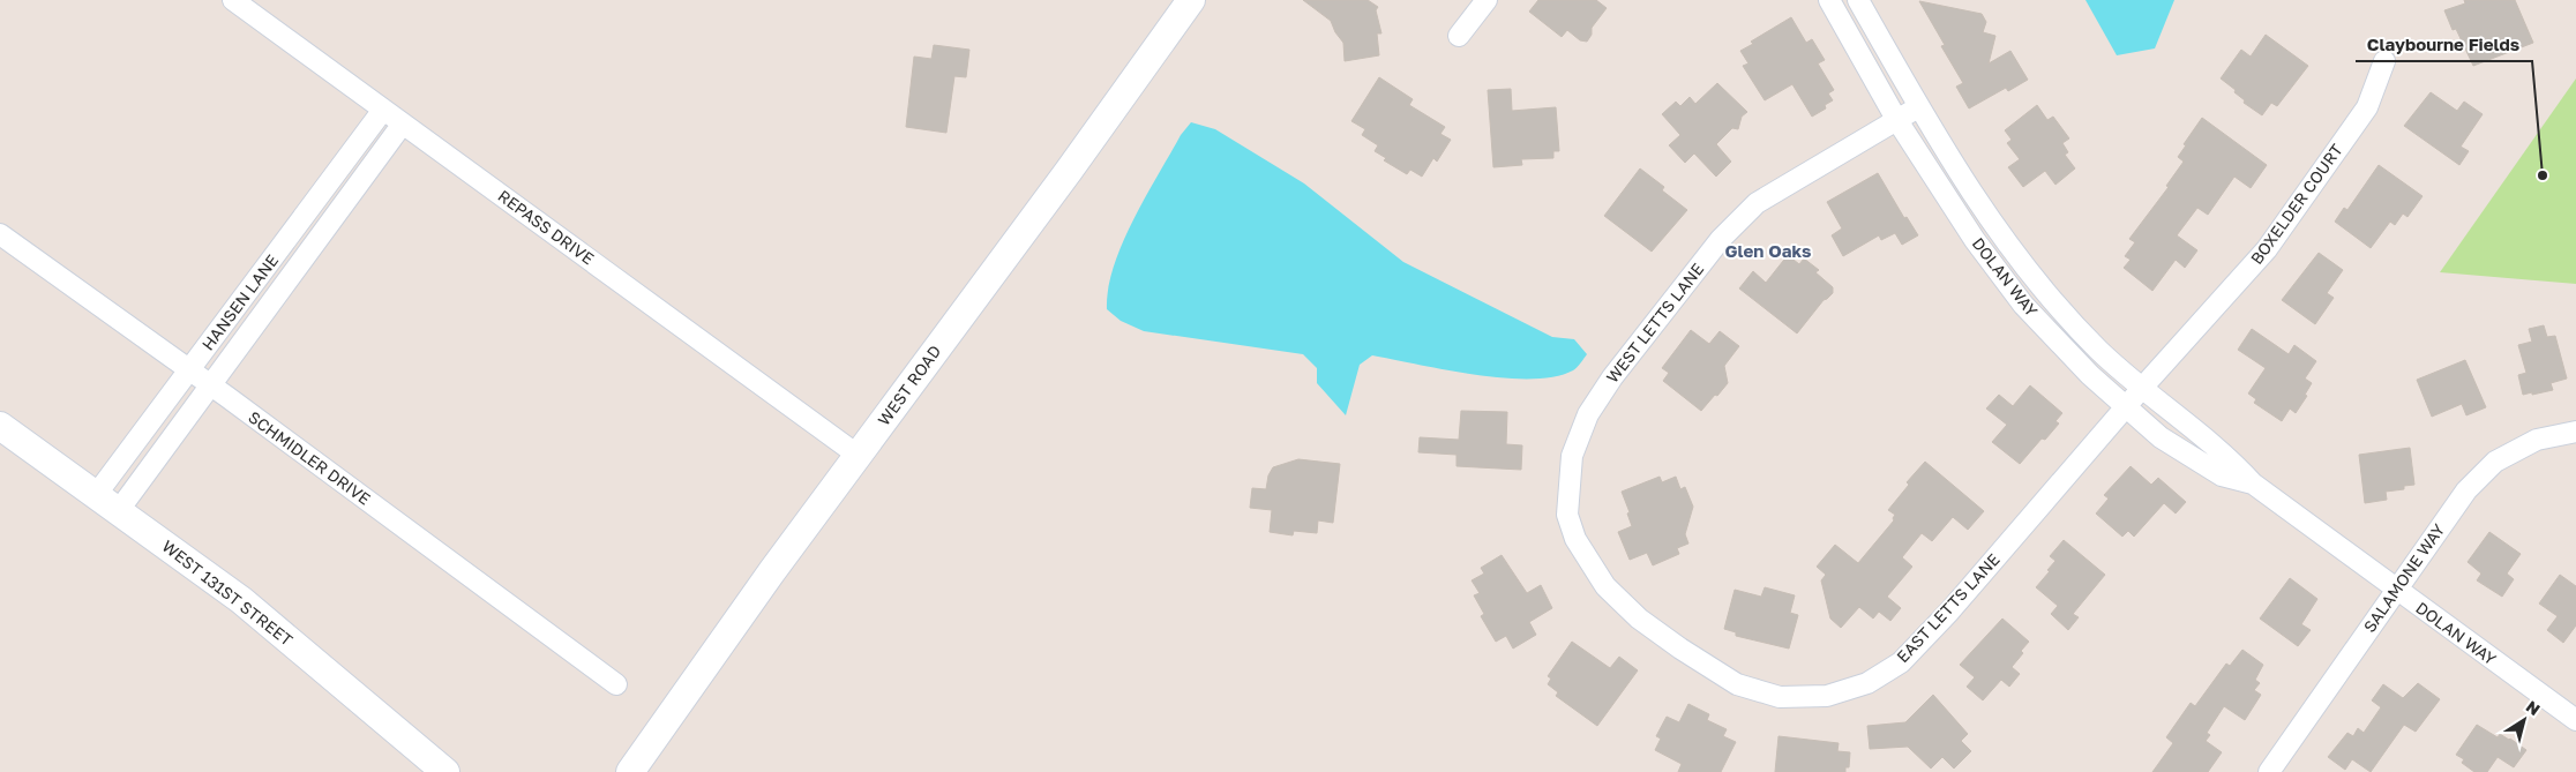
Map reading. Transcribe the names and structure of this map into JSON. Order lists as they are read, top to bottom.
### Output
{
  "streets": {
    "street": [
      "BOXELDER COURT",
      "REPASS DRIVE",
      "DOLAN WAY",
      "HANSEN LANE",
      "WEST LETTS LANE",
      "WEST ROAD",
      "SCHMIDLER DRIVE",
      "SALAMONE WAY",
      "WEST 131ST STREET",
      "EAST LETTS LANE"
    ]
  },
  "crossings": [
    ["BOXELDER COURT", "DOLAN WAY"],
    ["BOXELDER COURT", "EAST LETTS LANE"],
    ["REPASS DRIVE", "HANSEN LANE"],
    ["REPASS DRIVE", "WEST ROAD"],
    ["DOLAN WAY", "WEST LETTS LANE"],
    ["DOLAN WAY", "SALAMONE WAY"],
    ["DOLAN WAY", "EAST LETTS LANE"],
    ["HANSEN LANE", "SCHMIDLER DRIVE"],
    ["HANSEN LANE", "WEST 131ST STREET"],
    ["WEST LETTS LANE", "EAST LETTS LANE"]
  ],
  "districts": ["Glen Oaks"],
  "places": ["Claybourne Fields"],
  "north": "top right"
}
